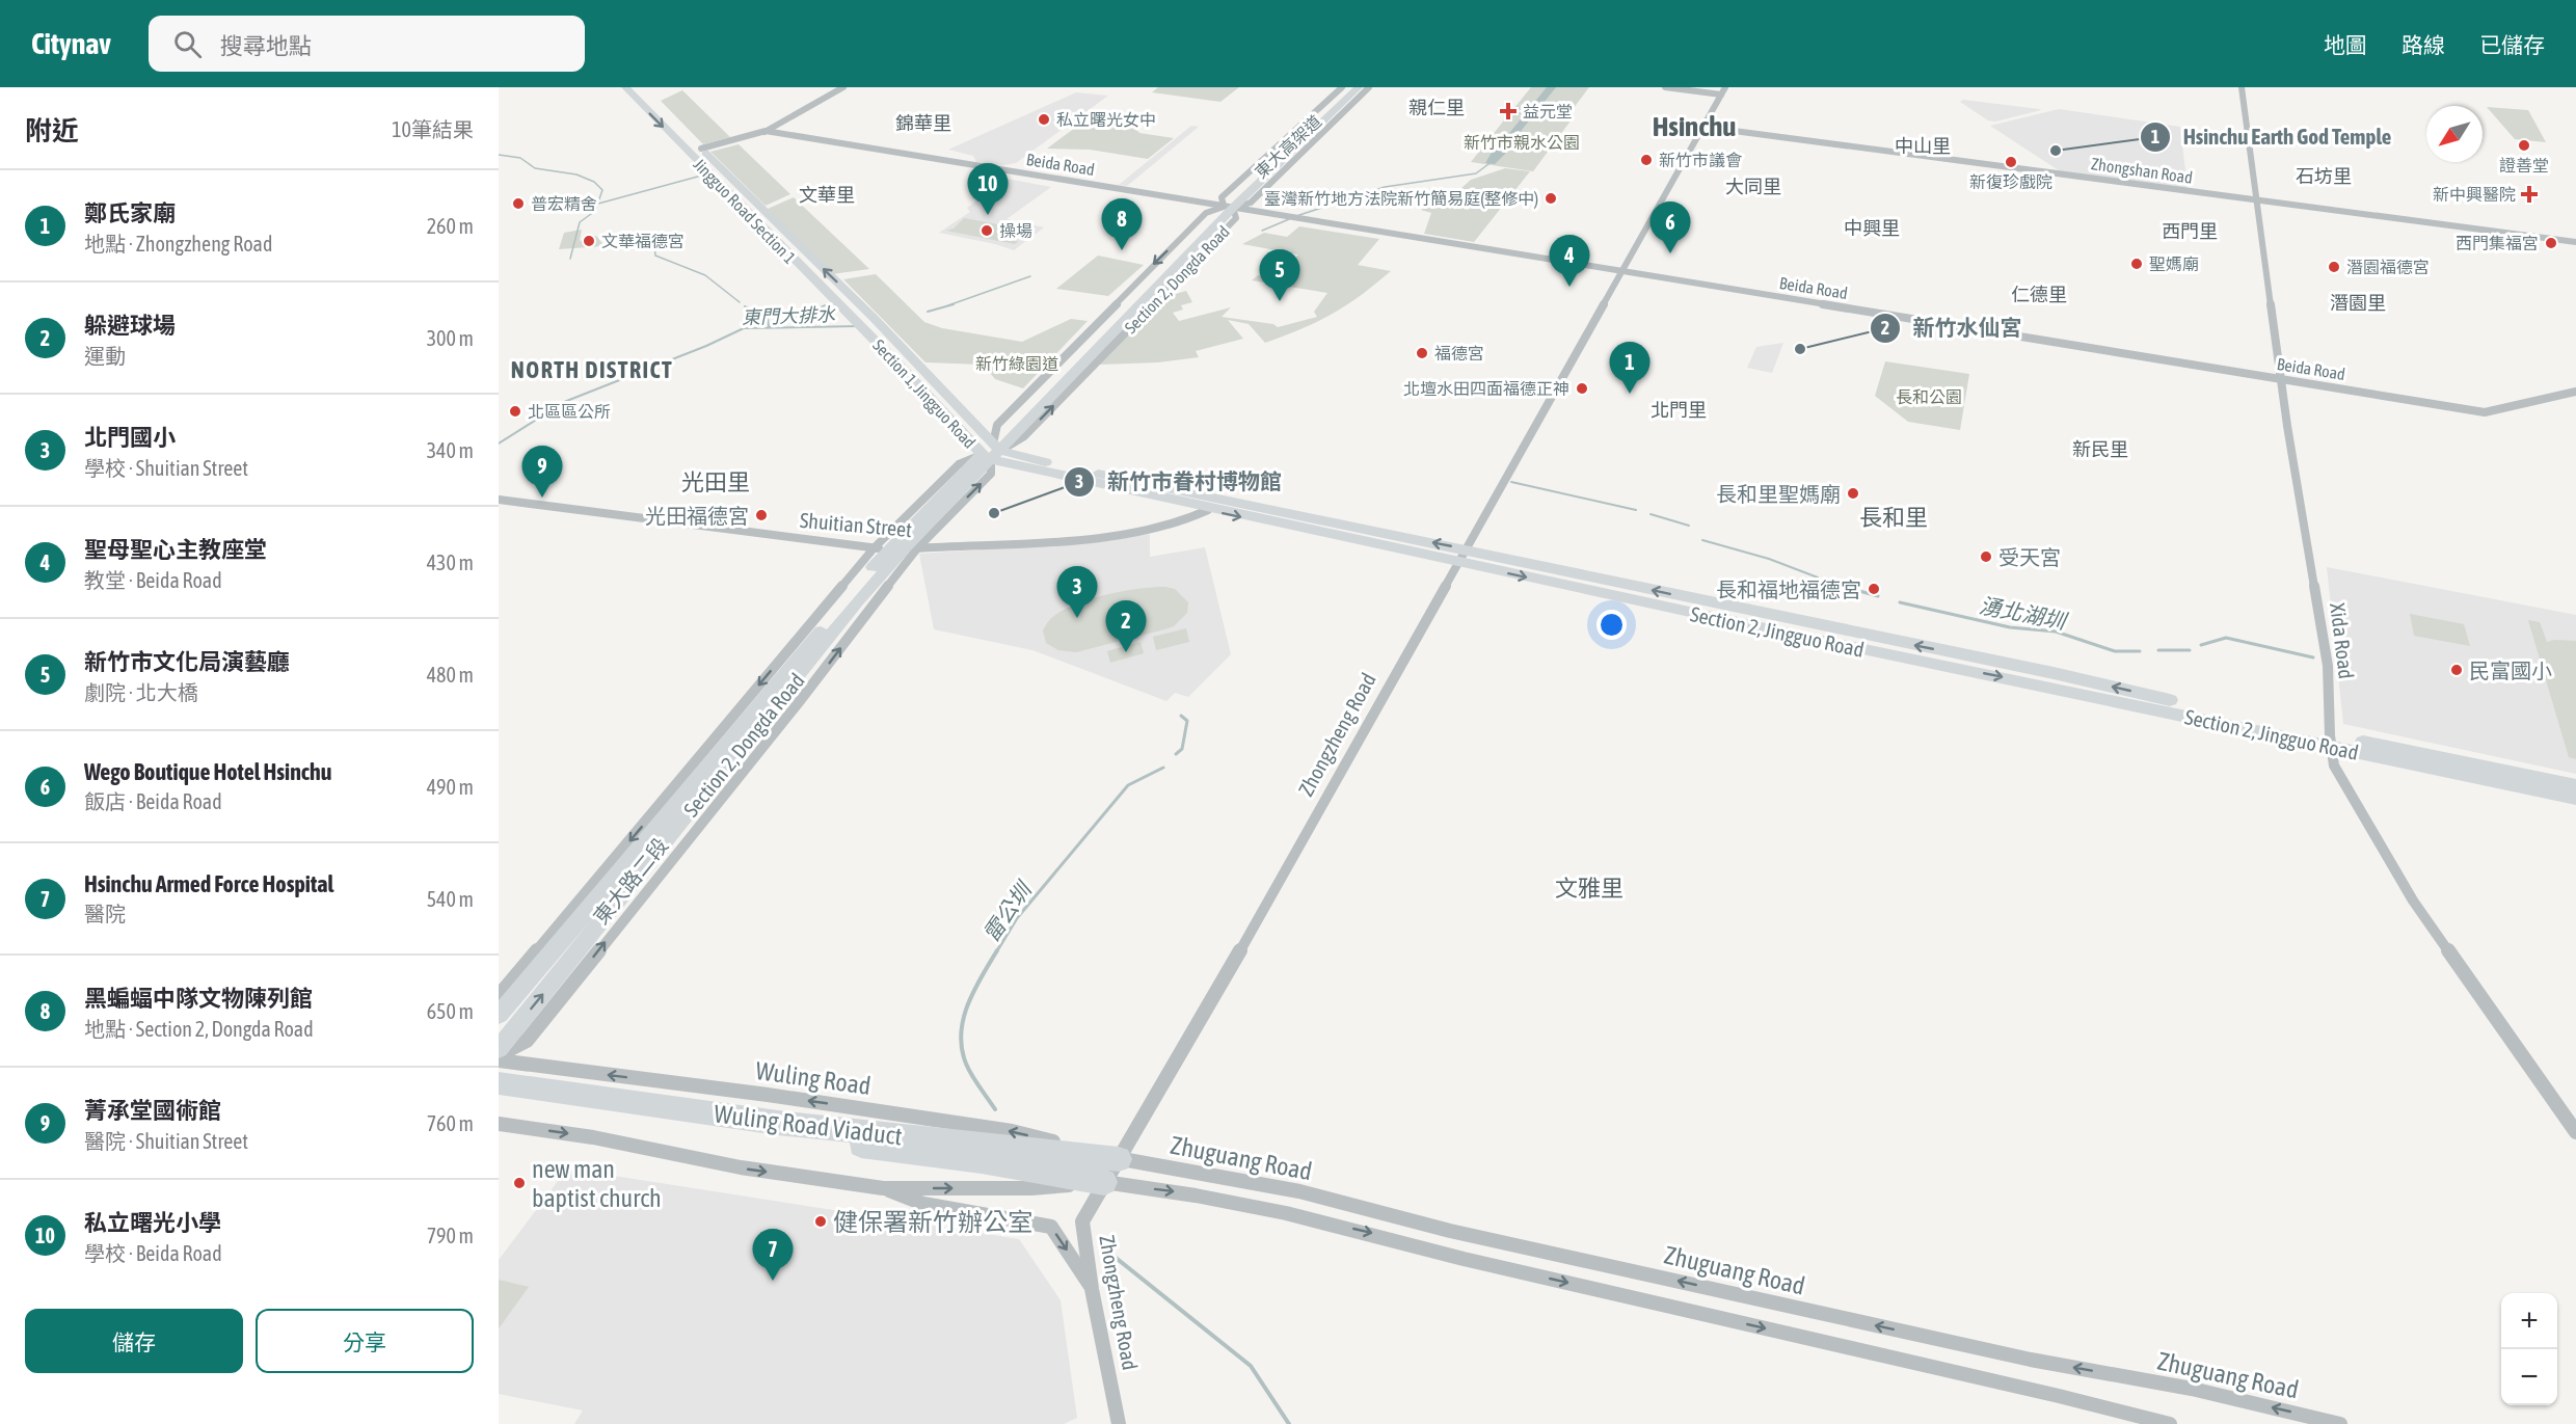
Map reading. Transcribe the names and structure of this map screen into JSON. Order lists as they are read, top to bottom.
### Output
{
  "streets": {
    "highway": ["Wuling Road Viaduct"],
    "main road": [
      "東大高架道",
      "Jingguo Road Section 1",
      "Section 2, Dongda Road",
      "Section 1, Jingguo Road",
      "Section 2, Jingguo Road"
    ],
    "street": [
      "Beida Road",
      "Zhongshan Road",
      "Shuitian Street",
      "Xida Road",
      "Zhongzheng Road",
      "東大路二段",
      "Wuling Road",
      "Zhuguang Road"
    ]
  },
  "crossings": [
    ["東大高架道", "Beida Road"],
    ["東大高架道", "Section 2, Dongda Road"],
    ["Beida Road", "Section 2, Dongda Road"],
    ["Beida Road", "Xida Road"],
    ["Beida Road", "Zhongzheng Road"],
    ["Zhongshan Road", "Xida Road"],
    ["Zhongshan Road", "Zhongzheng Road"],
    ["Jingguo Road Section 1", "Section 1, Jingguo Road"],
    ["Section 2, Dongda Road", "Section 1, Jingguo Road"],
    ["Section 2, Dongda Road", "Shuitian Street"],
    ["Section 2, Dongda Road", "Section 2, Jingguo Road"],
    ["Section 2, Dongda Road", "東大路二段"],
    ["Section 1, Jingguo Road", "Section 2, Jingguo Road"],
    ["Section 1, Jingguo Road", "東大路二段"],
    ["Shuitian Street", "Section 2, Jingguo Road"],
    ["Shuitian Street", "東大路二段"],
    ["Section 2, Jingguo Road", "Xida Road"],
    ["Section 2, Jingguo Road", "Zhongzheng Road"],
    ["Section 2, Jingguo Road", "東大路二段"],
    ["Zhongzheng Road", "Wuling Road"],
    ["Zhongzheng Road", "Wuling Road Viaduct"],
    ["Zhongzheng Road", "Zhuguang Road"],
    ["Wuling Road", "Wuling Road Viaduct"],
    ["Wuling Road", "Zhuguang Road"],
    ["Wuling Road Viaduct", "Zhuguang Road"]
  ],
  "districts": [
    "親仁里",
    "錦華里",
    "Hsinchu",
    "中山里",
    "石坊里",
    "大同里",
    "文華里",
    "中興里",
    "西門里",
    "仁德里",
    "潛園里",
    "NORTH DISTRICT",
    "北門里",
    "新民里",
    "光田里",
    "長和里",
    "文雅里"
  ],
  "water": ["東門大排水", "湧北湖圳", "雷公圳"],
  "parks": ["新竹市親水公園", "新竹綠園道", "長和公園"],
  "places": {
    "health": ["益元堂", "新中興醫院"],
    "other": [
      "私立曙光女中",
      "證善堂",
      "Hsinchu Earth God Temple",
      "新竹市議會",
      "新復珍戲院",
      "臺灣新竹地方法院新竹簡易庭(整修中)",
      "普宏精舍",
      "操場",
      "文華福德宮",
      "西門集福宮",
      "聖媽廟",
      "潛園福德宮",
      "新竹水仙宮",
      "福德宮",
      "北壇水田四面福德正神",
      "北區區公所",
      "長和里聖媽廟",
      "新竹市眷村博物館",
      "光田福德宮",
      "受天宮",
      "長和福地福德宮",
      "民富國小",
      "new man baptist church",
      "健保署新竹辦公室"
    ]
  },
  "north": "bottom left",
  "page": {
    "header": "Citynav",
    "search": "搜尋地點",
    "nav": ["地圖", "路線", "已儲存"],
    "heading": ["附近", "10筆結果"],
    "pins": [
      "10",
      "8",
      "6",
      "4",
      "5",
      "1",
      "9",
      "3",
      "2",
      "7"
    ],
    "list": [
      {
        "mark": "1",
        "name": "鄭氏家廟",
        "note": "地點 · Zhongzheng Road",
        "value": "260 m"
      },
      {
        "mark": "2",
        "name": "躲避球場",
        "note": "運動",
        "value": "300 m"
      },
      {
        "mark": "3",
        "name": "北門國小",
        "note": "學校 · Shuitian Street",
        "value": "340 m"
      },
      {
        "mark": "4",
        "name": "聖母聖心主教座堂",
        "note": "教堂 · Beida Road",
        "value": "430 m"
      },
      {
        "mark": "5",
        "name": "新竹市文化局演藝廳",
        "note": "劇院 · 北大橋",
        "value": "480 m"
      },
      {
        "mark": "6",
        "name": "Wego Boutique Hotel Hsinchu",
        "note": "飯店 · Beida Road",
        "value": "490 m"
      },
      {
        "mark": "7",
        "name": "Hsinchu Armed Force Hospital",
        "note": "醫院",
        "value": "540 m"
      },
      {
        "mark": "8",
        "name": "黑蝙蝠中隊文物陳列館",
        "note": "地點 · Section 2, Dongda Road",
        "value": "650 m"
      },
      {
        "mark": "9",
        "name": "菁承堂國術館",
        "note": "醫院 · Shuitian Street",
        "value": "760 m"
      },
      {
        "mark": "10",
        "name": "私立曙光小學",
        "note": "學校 · Beida Road",
        "value": "790 m"
      }
    ],
    "buttons": ["儲存", "分享"],
    "map_buttons": ["+", "−"]
  }
}
